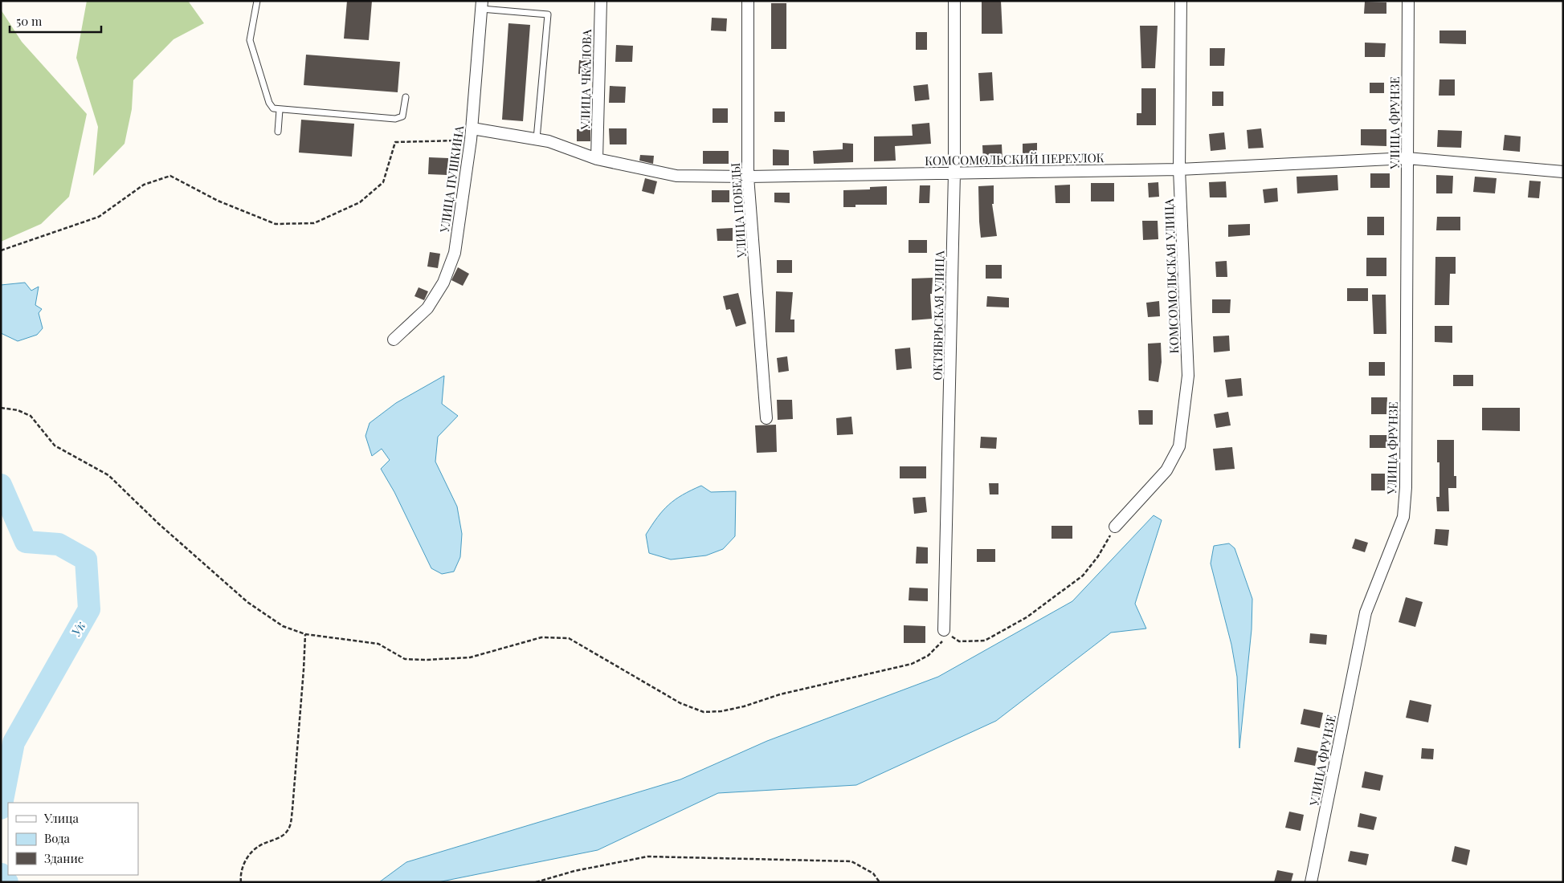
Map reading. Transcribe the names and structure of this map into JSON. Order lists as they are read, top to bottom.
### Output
{
  "streets": {
    "street": [
      "УЛИЦА ЧКАЛОВА",
      "УЛИЦА ФРУНЗЕ",
      "КОМСОМОЛЬСКИЙ ПЕРЕУЛОК",
      "УЛИЦА ПУШКИНА",
      "УЛИЦА ПОБЕДЫ",
      "КОМСОМОЛЬСКАЯ УЛИЦА",
      "ОКТЯБРЬСКАЯ УЛИЦА"
    ]
  },
  "crossings": [
    ["УЛИЦА ЧКАЛОВА", "КОМСОМОЛЬСКИЙ ПЕРЕУЛОК"],
    ["УЛИЦА ФРУНЗЕ", "КОМСОМОЛЬСКИЙ ПЕРЕУЛОК"],
    ["КОМСОМОЛЬСКИЙ ПЕРЕУЛОК", "УЛИЦА ПУШКИНА"],
    ["КОМСОМОЛЬСКИЙ ПЕРЕУЛОК", "УЛИЦА ПОБЕДЫ"],
    ["КОМСОМОЛЬСКИЙ ПЕРЕУЛОК", "КОМСОМОЛЬСКАЯ УЛИЦА"],
    ["КОМСОМОЛЬСКИЙ ПЕРЕУЛОК", "ОКТЯБРЬСКАЯ УЛИЦА"]
  ],
  "water": ["Ук"],
  "legend": ["Улица", "Вода", "Здание"],
  "scale_bar": "50 m"
}
